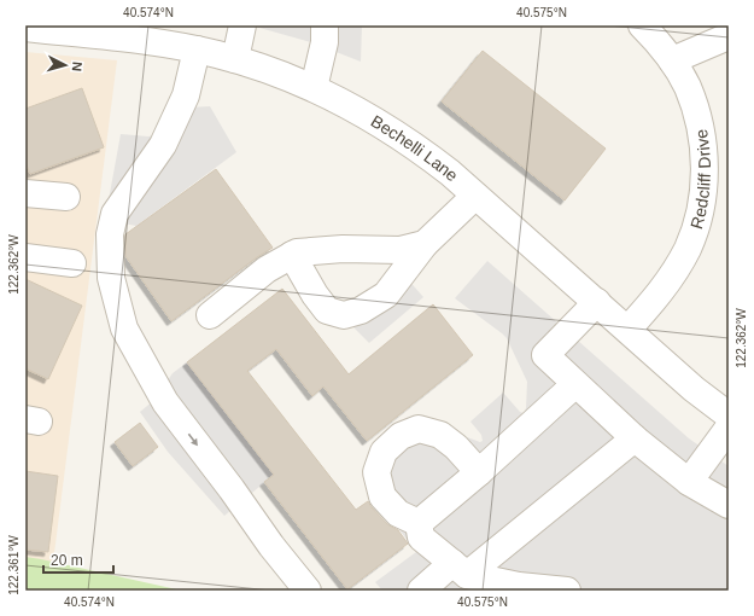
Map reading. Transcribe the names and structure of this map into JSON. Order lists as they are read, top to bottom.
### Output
{
  "streets": {
    "street": ["Bechelli Lane", "Redcliff Drive"]
  },
  "crossings": [
    ["Bechelli Lane", "Redcliff Drive"]
  ],
  "scale_bar": "20 m",
  "north": "right",
  "coordinates": [
    "40.574°N",
    "40.575°N",
    "122.362°W",
    "122.361°W"
  ]
}
